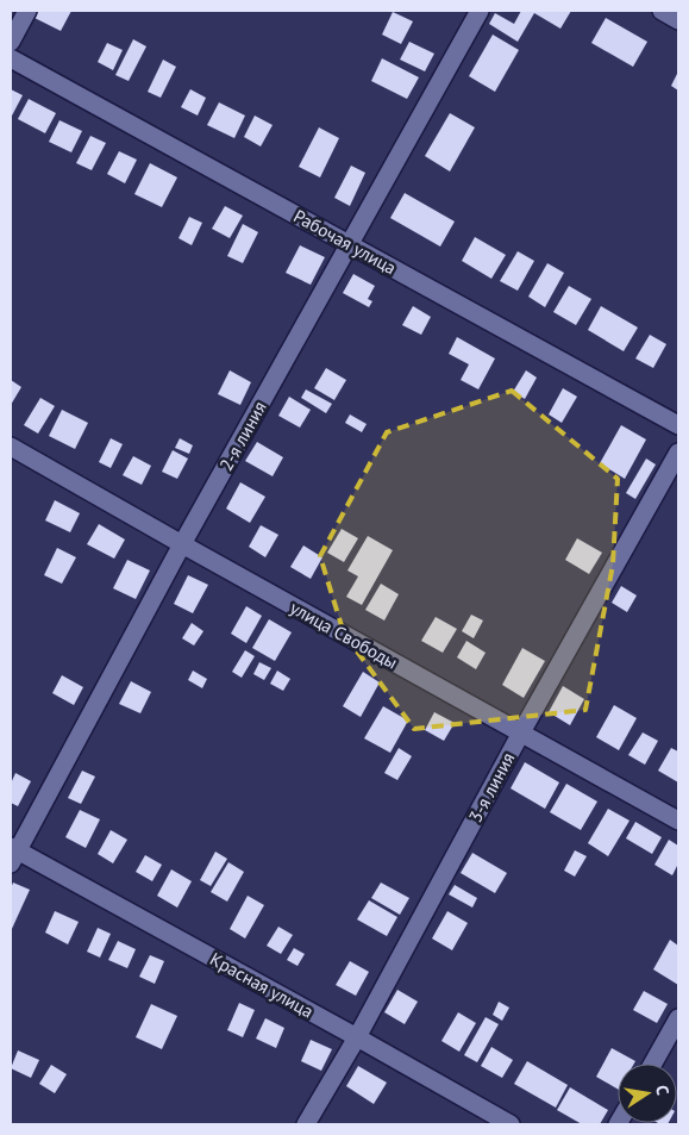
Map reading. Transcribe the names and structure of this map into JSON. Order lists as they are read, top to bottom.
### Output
{
  "streets": {
    "street": [
      "Рабочая улица",
      "2-я линия",
      "улица Свободы",
      "3-я линия",
      "Красная улица"
    ]
  },
  "crossings": [
    ["Рабочая улица", "2-я линия"],
    ["2-я линия", "улица Свободы"],
    ["2-я линия", "Красная улица"],
    ["улица Свободы", "3-я линия"],
    ["3-я линия", "Красная улица"]
  ],
  "north": "right"
}
